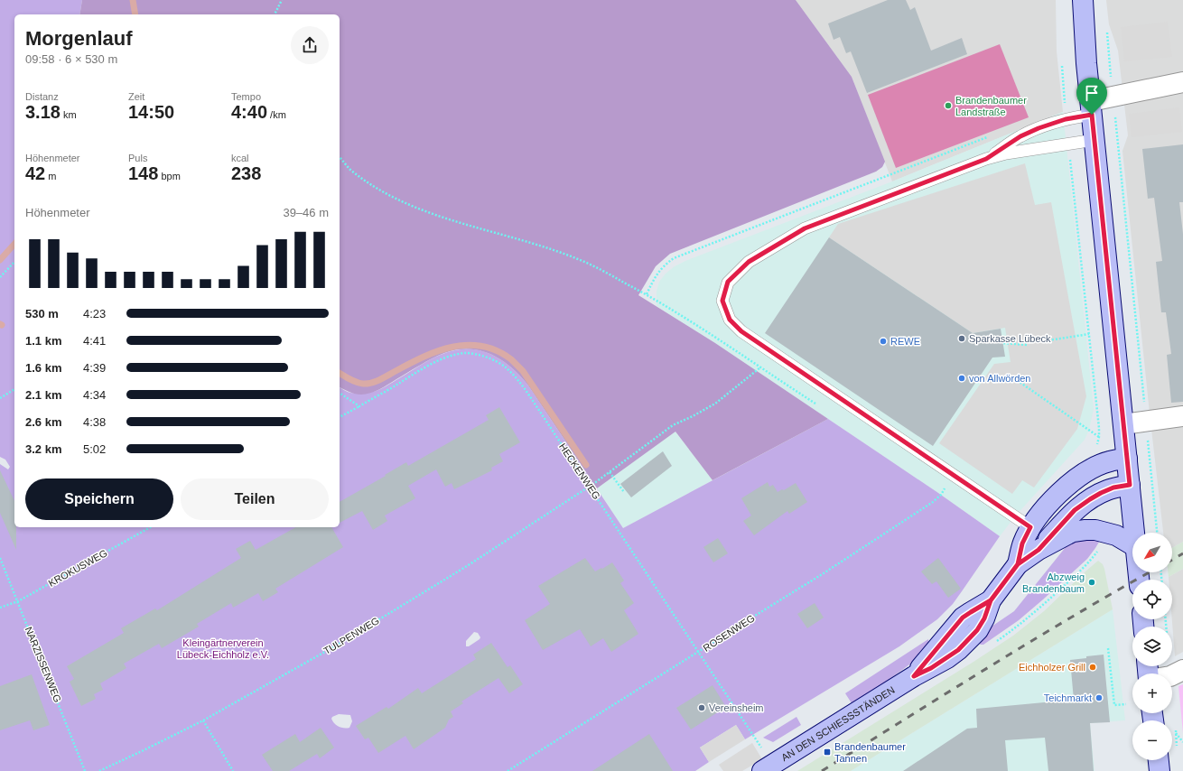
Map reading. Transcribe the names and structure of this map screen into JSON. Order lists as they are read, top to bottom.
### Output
{
  "streets": {
    "street": ["AN DEN SCHIESSSTÄNDEN"],
    "path": [
      "HECKENWEG",
      "KROKUSWEG",
      "ROSENWEG",
      "TULPENWEG",
      "NARZISSENWEG"
    ]
  },
  "crossings": [
    ["HECKENWEG", "ROSENWEG"],
    ["HECKENWEG", "TULPENWEG"],
    ["KROKUSWEG", "NARZISSENWEG"]
  ],
  "parks": ["Kleingärtnerverein Lübeck-Eichholz e.V."],
  "places": {
    "other": [
      "Brandenbaumer Landstraße",
      "Sparkasse Lübeck",
      "REWE",
      "von Allwörden",
      "Abzweig Brandenbaum",
      "Eichholzer Grill",
      "Teichmarkt",
      "Vereinsheim"
    ],
    "transit": ["Brandenbaumer Tannen"]
  },
  "north": "bottom left",
  "page": {
    "heading": ["Morgenlauf", "09:58 · 6 × 530 m"],
    "stats": [
      ["Distanz", "3.18 km"],
      ["Zeit", "14:50"],
      ["Tempo", "4:40 /km"],
      ["Höhenmeter", "42 m"],
      ["Puls", "148 bpm"],
      ["kcal", "238"]
    ],
    "chart": ["Höhenmeter", "39–46 m"],
    "list": [
      {
        "name": "530 m",
        "note": "4:23"
      },
      {
        "name": "1.1 km",
        "note": "4:41"
      },
      {
        "name": "1.6 km",
        "note": "4:39"
      },
      {
        "name": "2.1 km",
        "note": "4:34"
      },
      {
        "name": "2.6 km",
        "note": "4:38"
      },
      {
        "name": "3.2 km",
        "note": "5:02"
      }
    ],
    "buttons": ["Speichern", "Teilen"],
    "map_buttons": ["+", "−"]
  }
}
